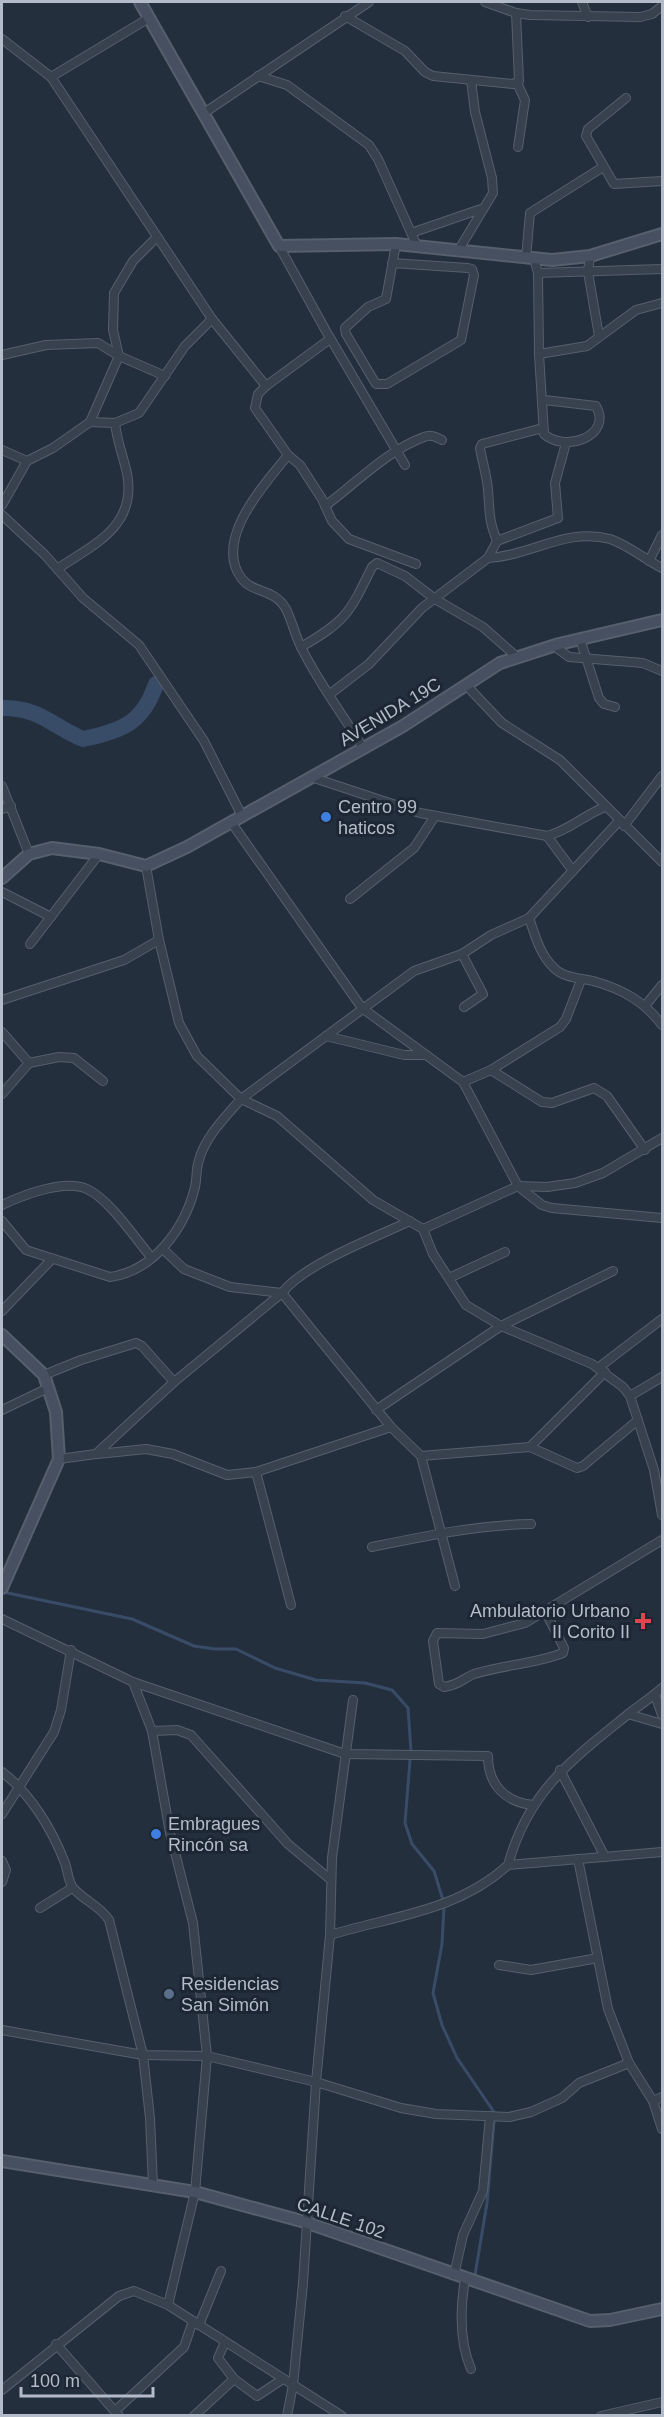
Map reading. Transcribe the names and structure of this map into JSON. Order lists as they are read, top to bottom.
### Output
{
  "streets": {
    "street": ["AVENIDA 19C", "CALLE 102"]
  },
  "places": {
    "other": ["Centro 99 haticos", "Embragues Rincón sa", "Residencias San Simón"],
    "health": ["Ambulatorio Urbano II Corito II"]
  },
  "scale_bar": "100 m"
}
